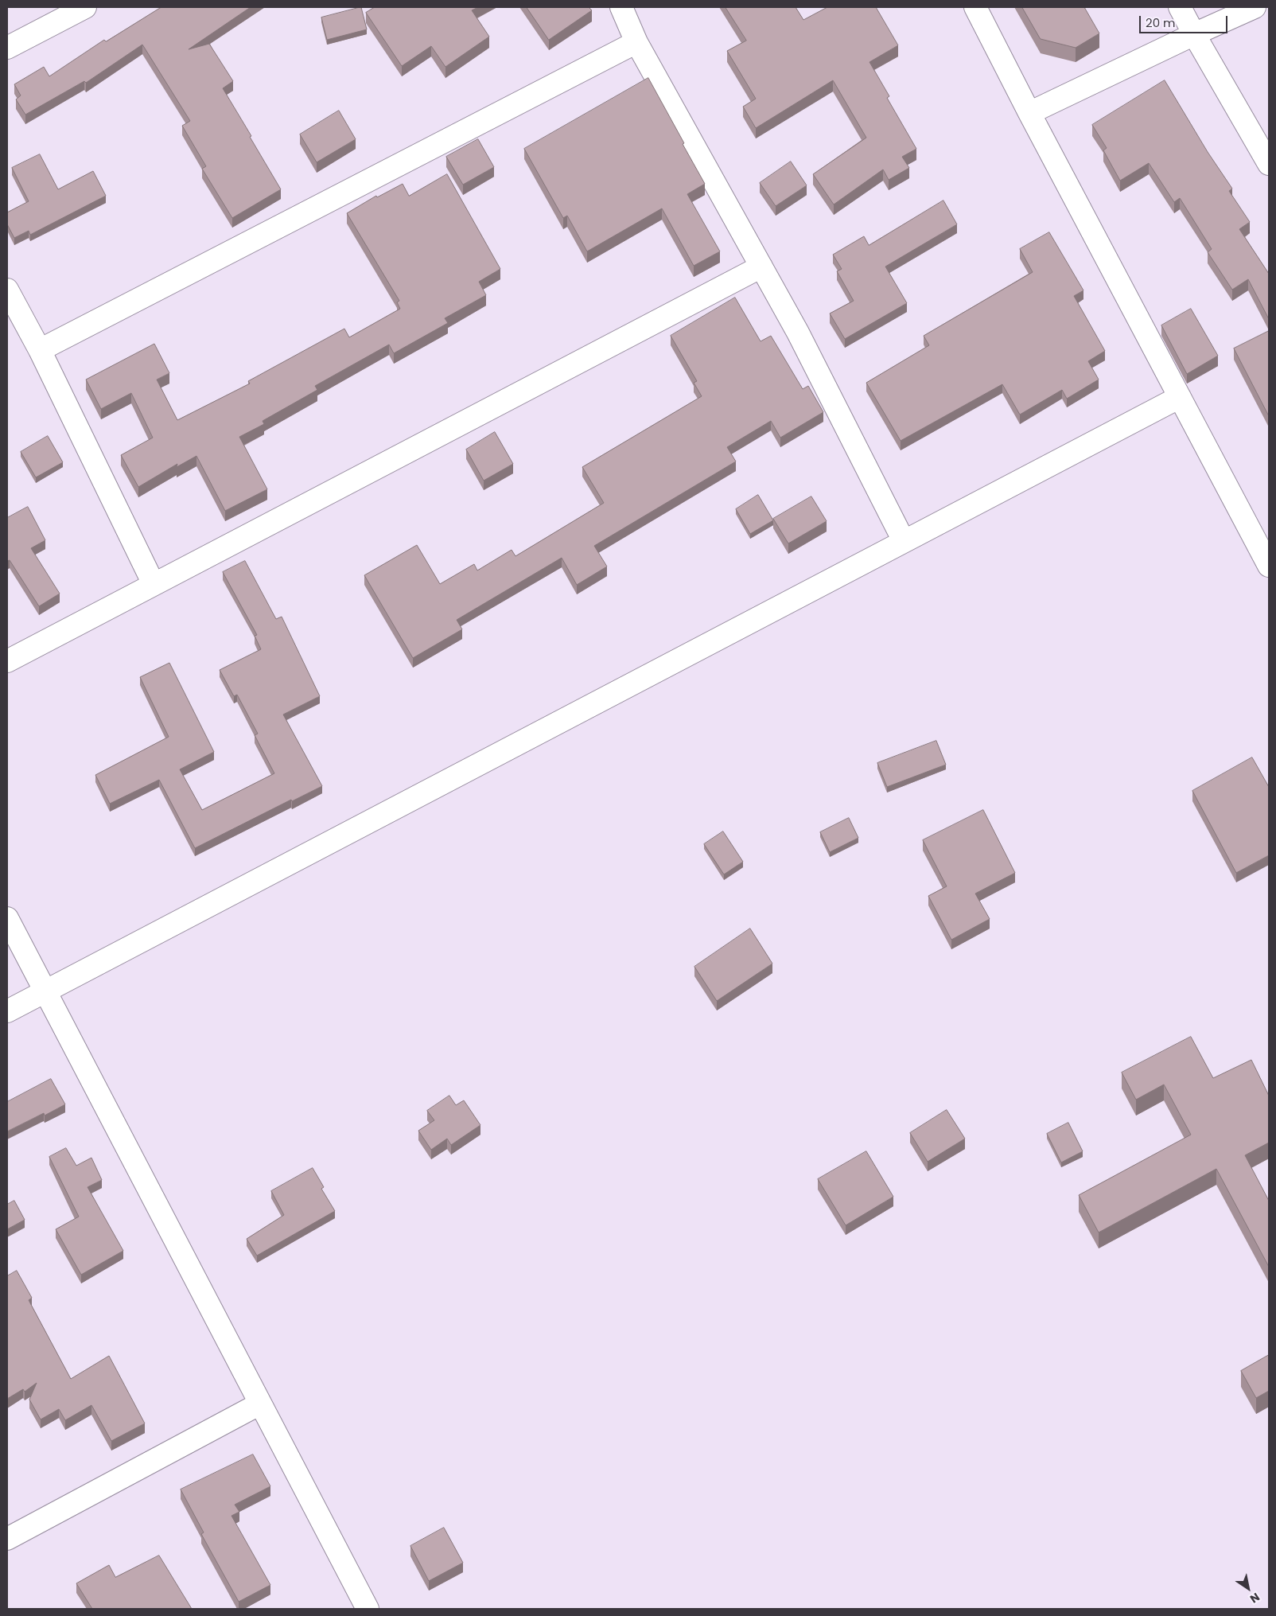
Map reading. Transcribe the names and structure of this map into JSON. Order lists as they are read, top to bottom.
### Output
{
  "scale_bar": "20 m",
  "north": "bottom right"
}
